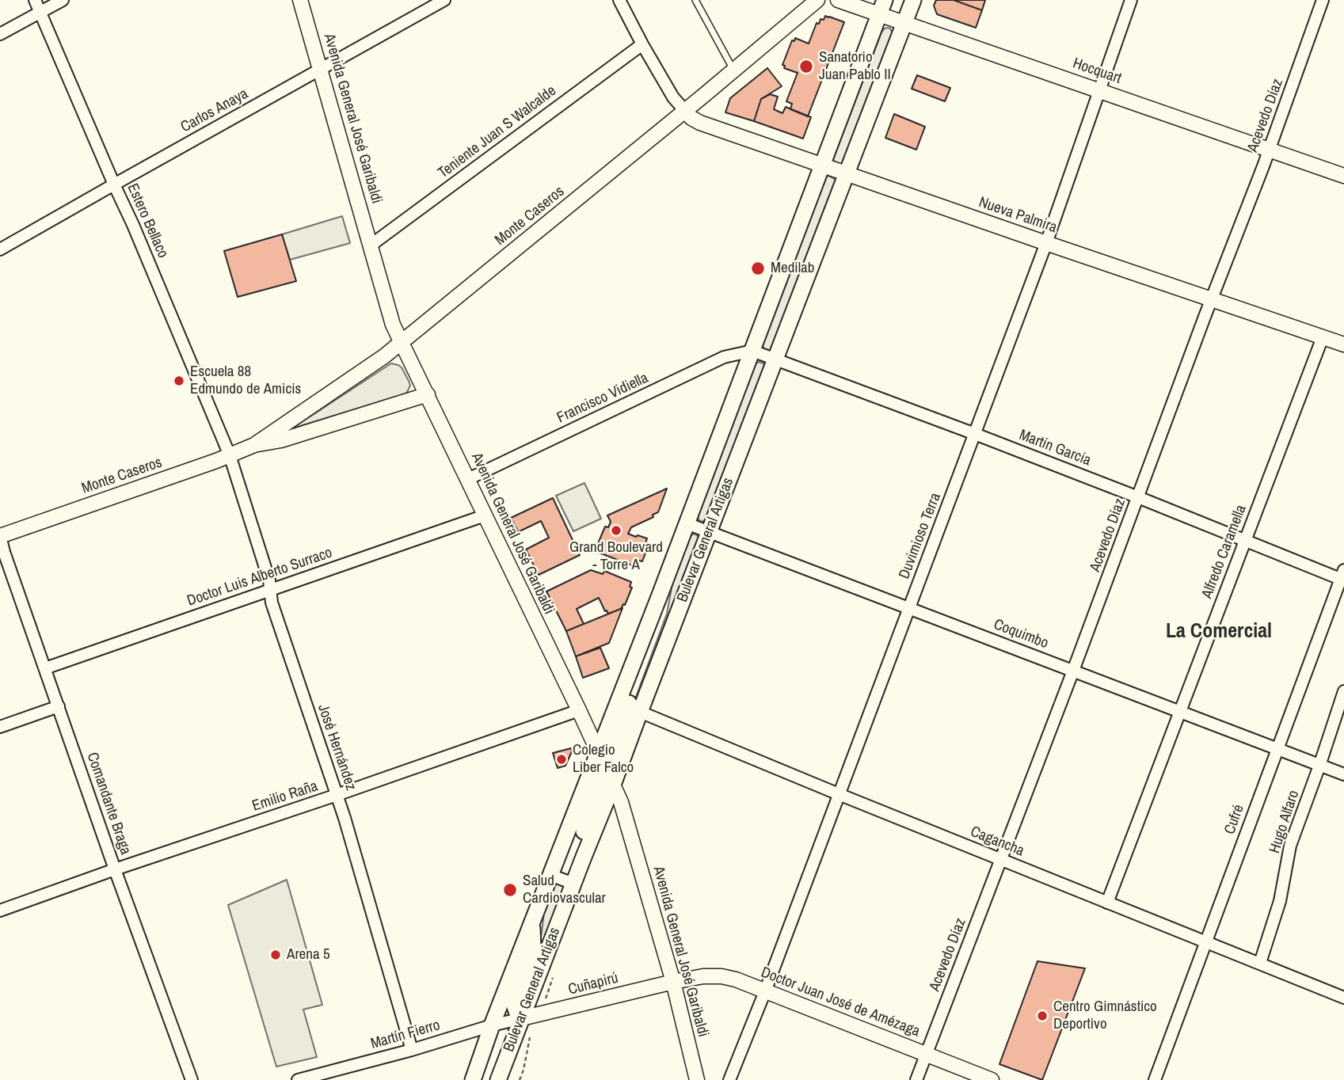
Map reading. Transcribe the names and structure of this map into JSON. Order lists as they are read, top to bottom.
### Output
{
  "streets": {
    "main road": ["Bulevar General Artigas"],
    "street": [
      "Hocquart",
      "Carlos Anaya",
      "Acevedo Díaz",
      "Avenida General José Garibaldi",
      "Teniente Juan S Walcalde",
      "Nueva Palmira",
      "Monte Caseros",
      "Estero Bellaco",
      "Francisco Vidiella",
      "Martín García",
      "Duvimioso Terra",
      "Alfredo Caramella",
      "Doctor Luis Alberto Surraco",
      "Coquimbo",
      "José Hernández",
      "Emilio Raña",
      "Comandante Braga",
      "Cufré",
      "Hugo Alfaro",
      "Cagancha",
      "Cuñapirú",
      "Doctor Juan José de Amézaga",
      "Martín Fierro"
    ]
  },
  "crossings": [
    ["Hocquart", "Acevedo Díaz"],
    ["Hocquart", "Duvimioso Terra"],
    ["Hocquart", "Bulevar General Artigas"],
    ["Carlos Anaya", "Avenida General José Garibaldi"],
    ["Carlos Anaya", "Estero Bellaco"],
    ["Acevedo Díaz", "Nueva Palmira"],
    ["Acevedo Díaz", "Martín García"],
    ["Acevedo Díaz", "Coquimbo"],
    ["Acevedo Díaz", "Cagancha"],
    ["Acevedo Díaz", "Doctor Juan José de Amézaga"],
    ["Avenida General José Garibaldi", "Teniente Juan S Walcalde"],
    ["Avenida General José Garibaldi", "Monte Caseros"],
    ["Avenida General José Garibaldi", "Francisco Vidiella"],
    ["Avenida General José Garibaldi", "Bulevar General Artigas"],
    ["Avenida General José Garibaldi", "Doctor Luis Alberto Surraco"],
    ["Avenida General José Garibaldi", "Emilio Raña"],
    ["Avenida General José Garibaldi", "Cuñapirú"],
    ["Avenida General José Garibaldi", "Doctor Juan José de Amézaga"],
    ["Nueva Palmira", "Monte Caseros"],
    ["Nueva Palmira", "Duvimioso Terra"],
    ["Nueva Palmira", "Bulevar General Artigas"],
    ["Nueva Palmira", "Alfredo Caramella"],
    ["Monte Caseros", "Estero Bellaco"],
    ["Monte Caseros", "José Hernández"],
    ["Monte Caseros", "Comandante Braga"],
    ["Estero Bellaco", "José Hernández"],
    ["Francisco Vidiella", "Martín García"],
    ["Francisco Vidiella", "Bulevar General Artigas"],
    ["Martín García", "Duvimioso Terra"],
    ["Martín García", "Bulevar General Artigas"],
    ["Martín García", "Alfredo Caramella"],
    ["Martín García", "Cufré"],
    ["Duvimioso Terra", "Coquimbo"],
    ["Duvimioso Terra", "Cagancha"],
    ["Duvimioso Terra", "Doctor Juan José de Amézaga"],
    ["Bulevar General Artigas", "Coquimbo"],
    ["Bulevar General Artigas", "Cagancha"],
    ["Bulevar General Artigas", "Cuñapirú"],
    ["Bulevar General Artigas", "Martín Fierro"],
    ["Alfredo Caramella", "Coquimbo"],
    ["Alfredo Caramella", "Cagancha"],
    ["Doctor Luis Alberto Surraco", "José Hernández"],
    ["Doctor Luis Alberto Surraco", "Comandante Braga"],
    ["Coquimbo", "Cufré"],
    ["Coquimbo", "Hugo Alfaro"],
    ["José Hernández", "Emilio Raña"],
    ["José Hernández", "Martín Fierro"],
    ["Emilio Raña", "Comandante Braga"],
    ["Cufré", "Cagancha"],
    ["Hugo Alfaro", "Cagancha"],
    ["Cuñapirú", "Doctor Juan José de Amézaga"],
    ["Cuñapirú", "Martín Fierro"]
  ],
  "districts": ["La Comercial"],
  "places": [
    "Sanatorio Juan Pablo II",
    "Medilab",
    "Escuela 88 Edmundo de Amicis",
    "Grand Boulevard - Torre A",
    "Colegio Liber Falco",
    "Salud Cardiovascular",
    "Arena 5",
    "Centro Gimnástico Deportivo"
  ]
}
